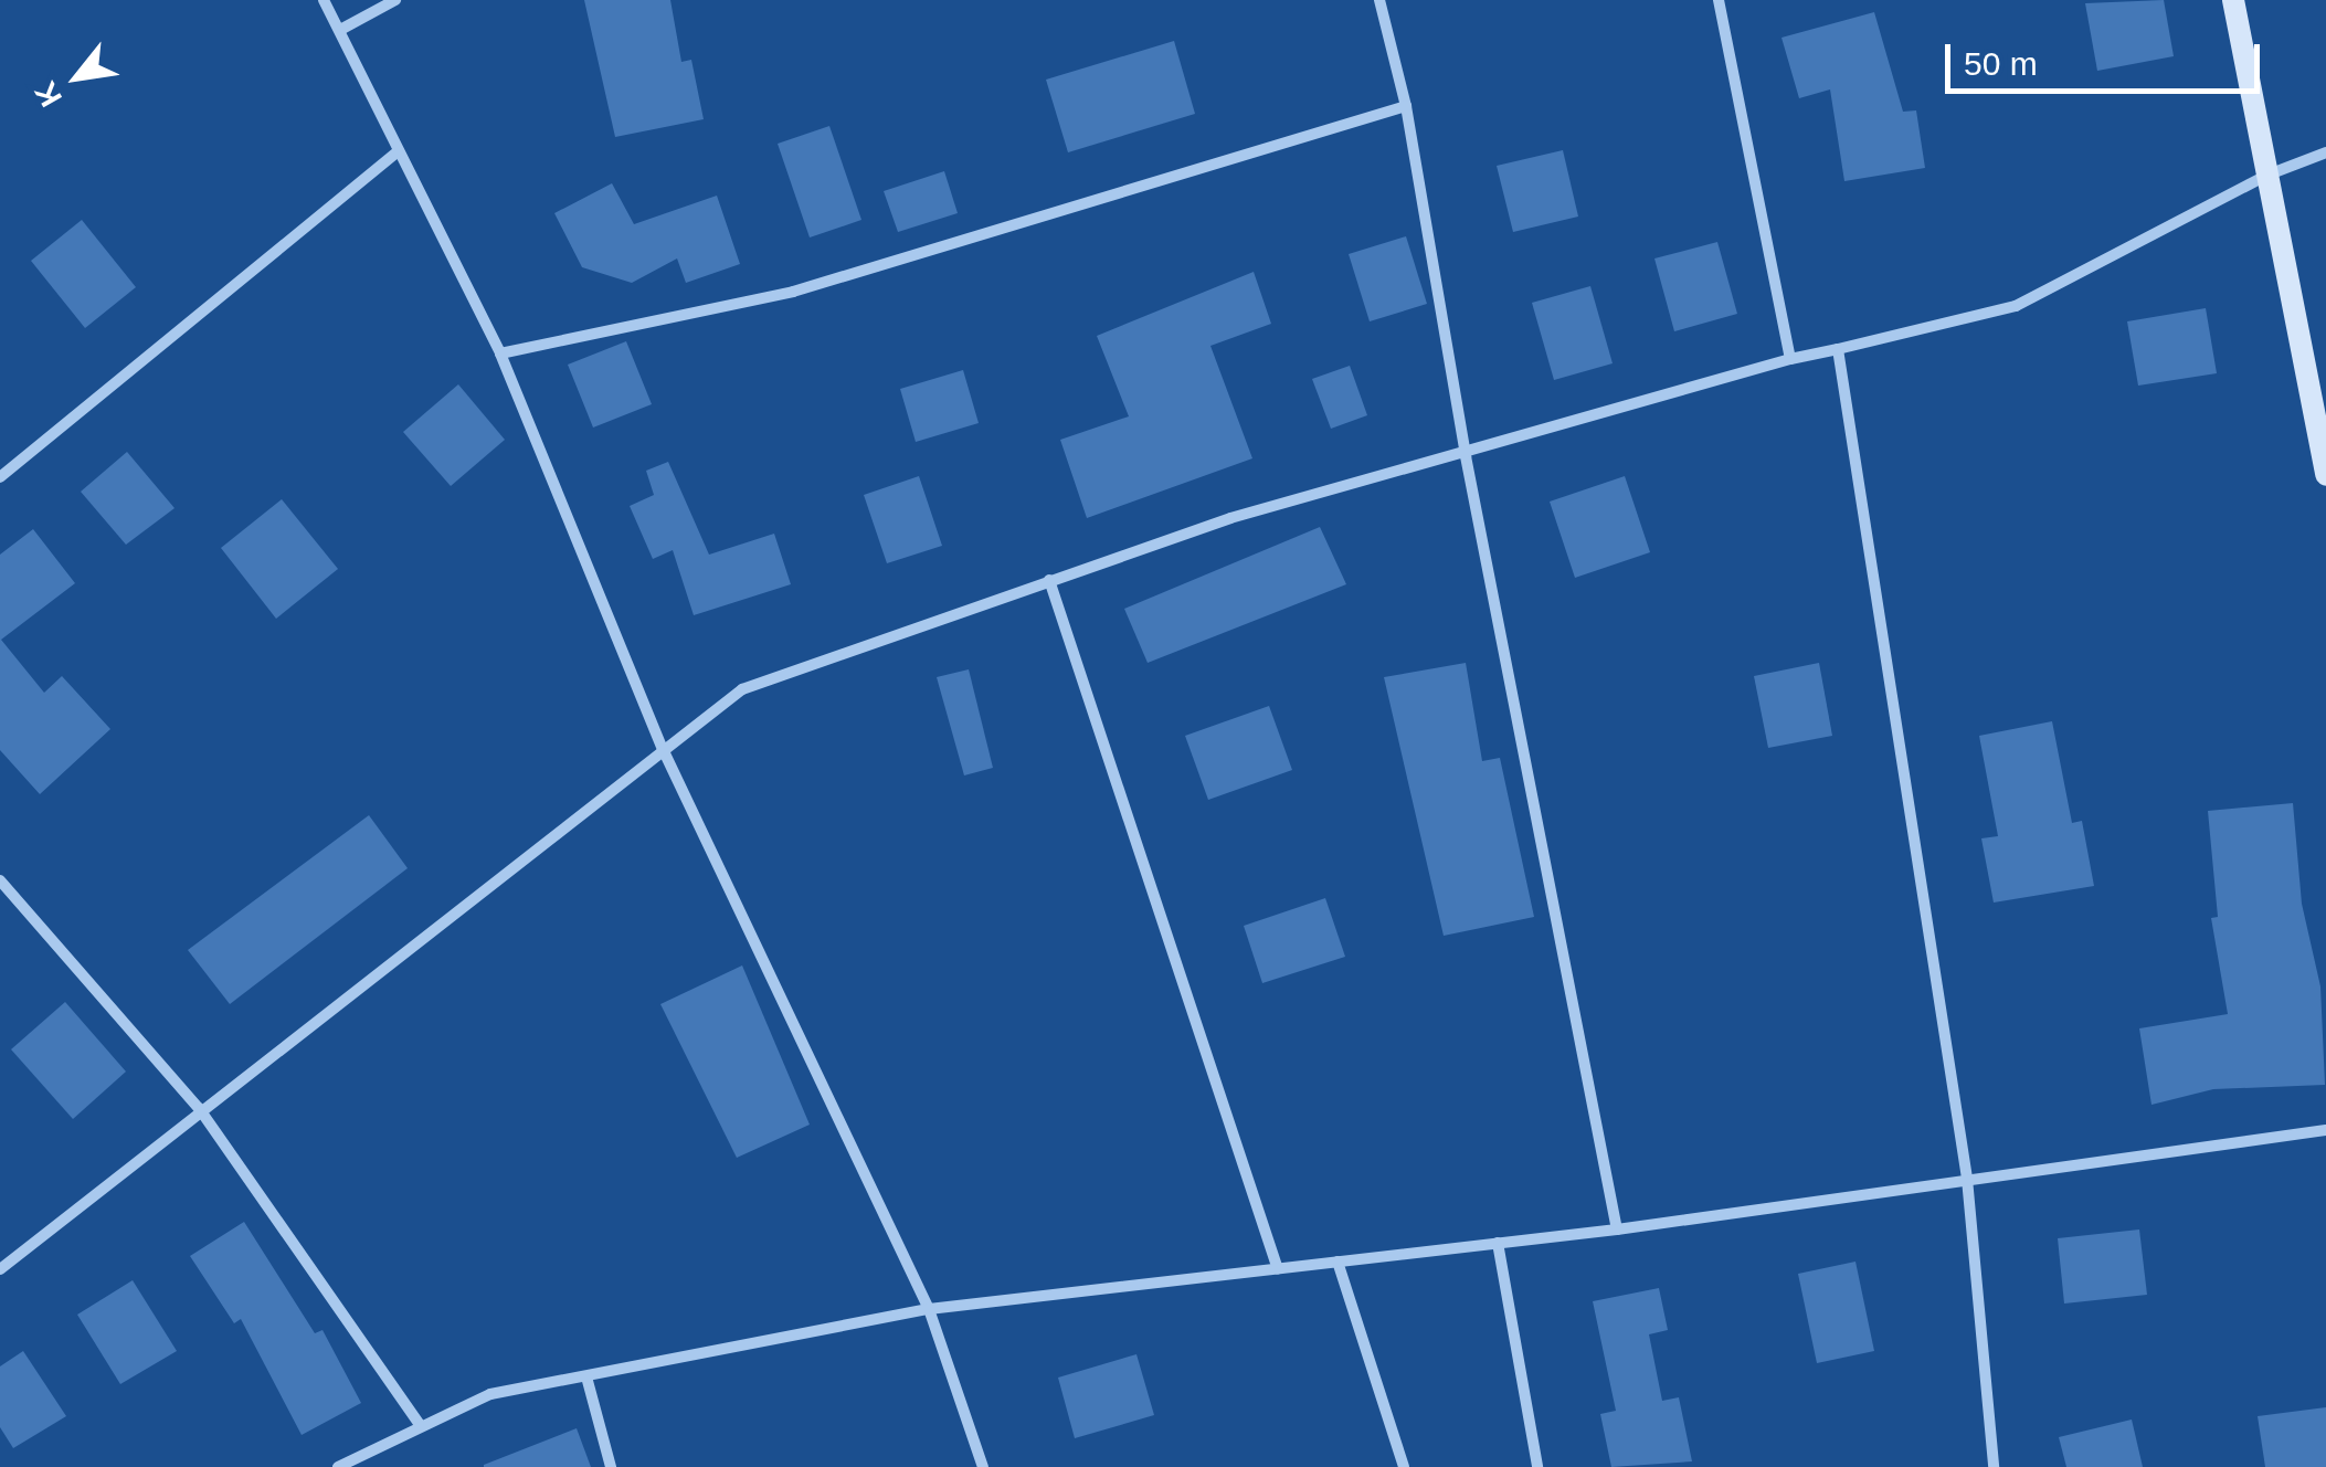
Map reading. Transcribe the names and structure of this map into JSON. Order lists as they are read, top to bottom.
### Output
{
  "scale_bar": "50 m",
  "north": "bottom left"
}
